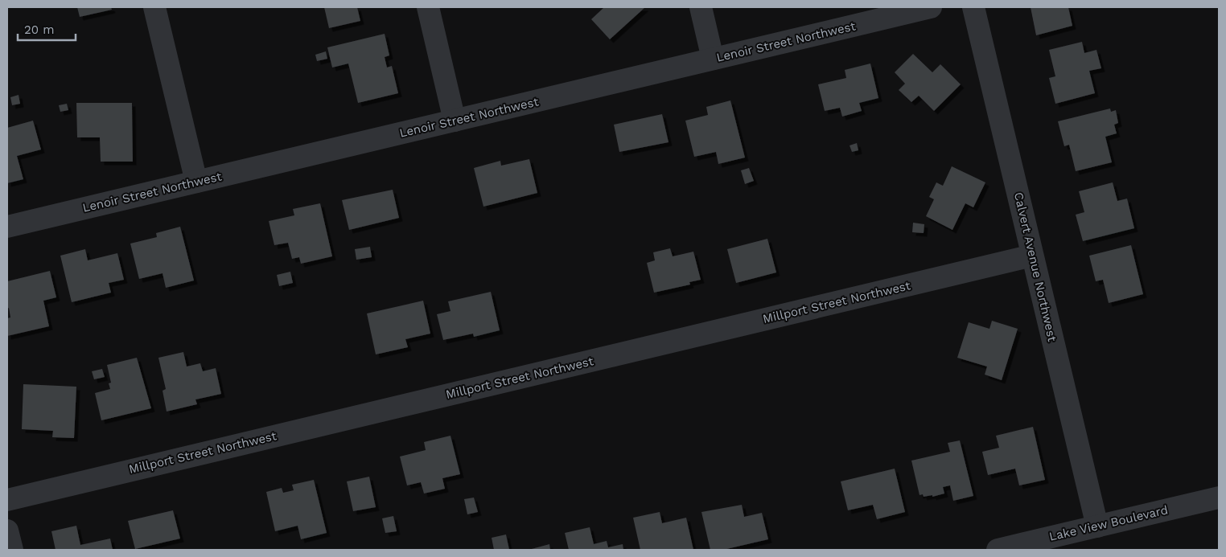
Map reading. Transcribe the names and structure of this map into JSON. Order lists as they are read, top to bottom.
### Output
{
  "streets": {
    "street": [
      "Lenoir Street Northwest",
      "Calvert Avenue Northwest",
      "Millport Street Northwest",
      "Lake View Boulevard"
    ]
  },
  "crossings": [
    ["Calvert Avenue Northwest", "Millport Street Northwest"],
    ["Calvert Avenue Northwest", "Lake View Boulevard"]
  ],
  "scale_bar": "20 m"
}
